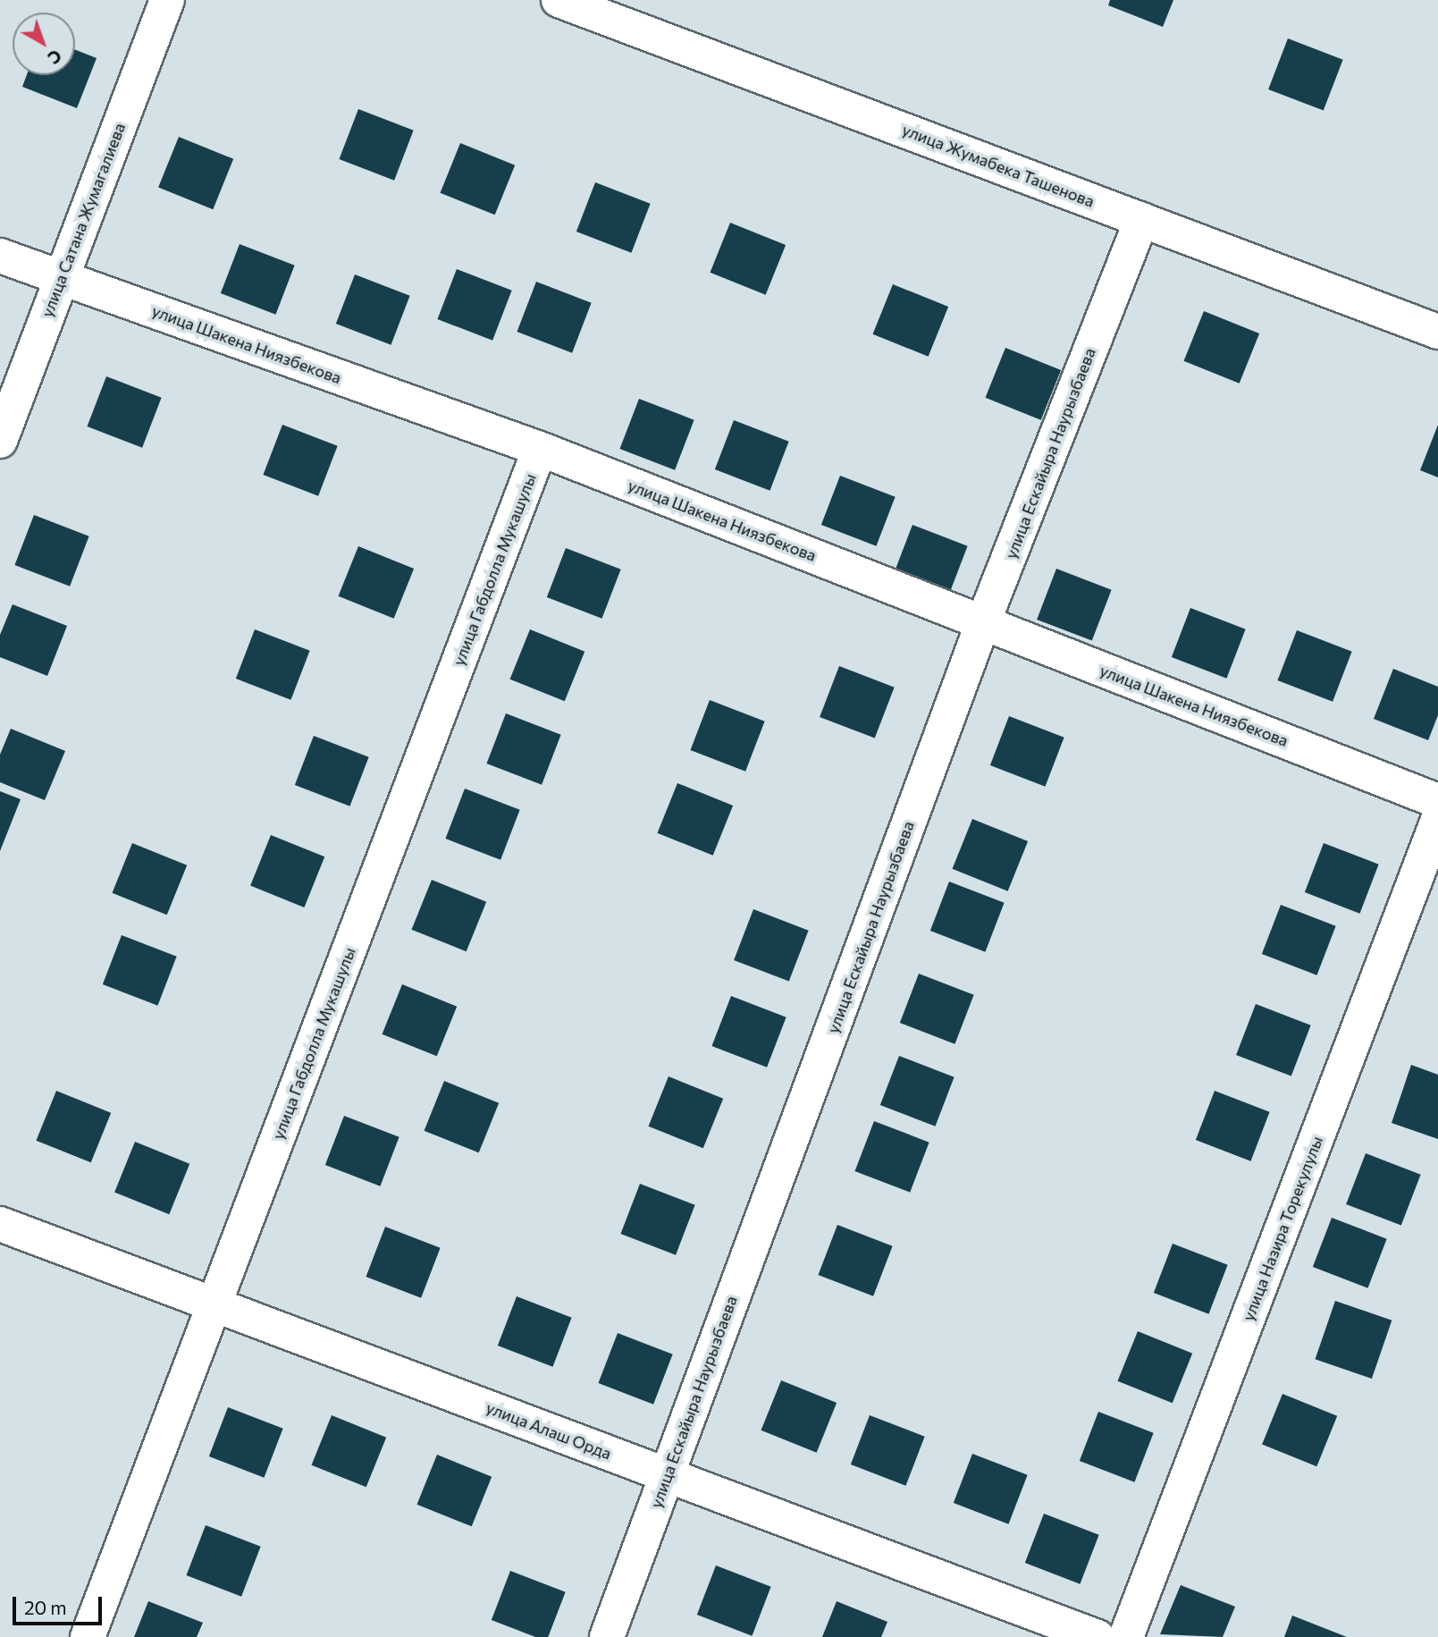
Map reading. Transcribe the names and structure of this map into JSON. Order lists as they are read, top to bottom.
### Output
{
  "streets": {
    "street": [
      "улица Жумабека Ташенова",
      "улица Сатана Жумагалиева",
      "улица Шакена Ниязбекова",
      "улица Ескайыра Наурызбаева",
      "улица Габдолла Мукашулы",
      "улица Назира Торекулулы",
      "улица Алаш Орда"
    ]
  },
  "crossings": [
    ["улица Жумабека Ташенова", "улица Ескайыра Наурызбаева"],
    ["улица Сатана Жумагалиева", "улица Шакена Ниязбекова"],
    ["улица Шакена Ниязбекова", "улица Ескайыра Наурызбаева"],
    ["улица Шакена Ниязбекова", "улица Габдолла Мукашулы"],
    ["улица Ескайыра Наурызбаева", "улица Алаш Орда"],
    ["улица Габдолла Мукашулы", "улица Алаш Орда"]
  ],
  "scale_bar": "20 m",
  "north": "bottom right"
}
